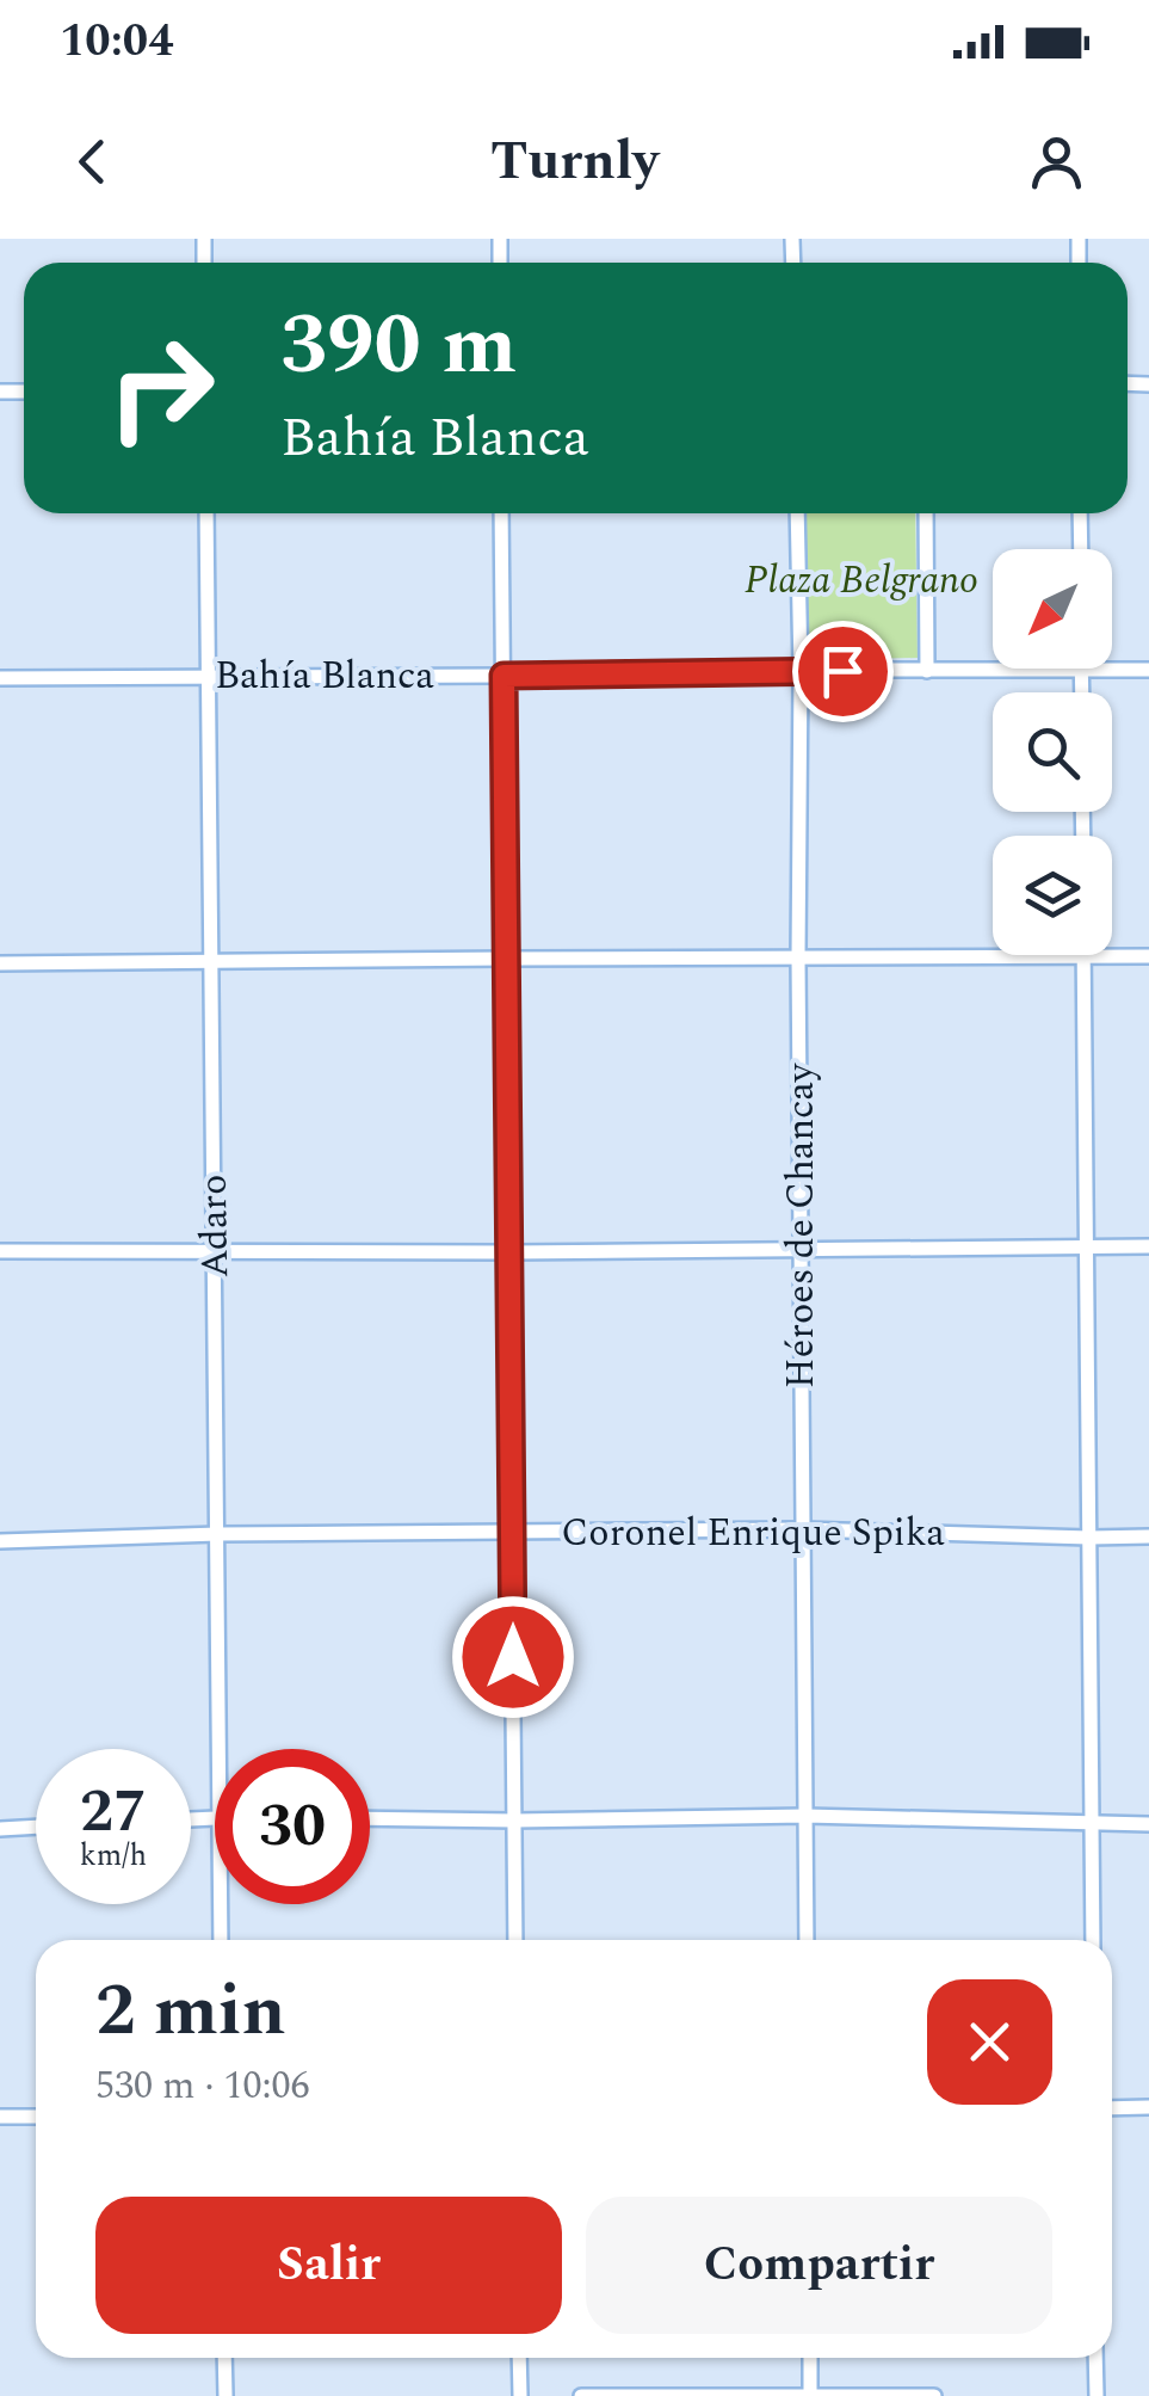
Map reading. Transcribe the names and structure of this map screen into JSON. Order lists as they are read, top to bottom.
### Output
{
  "streets": {
    "street": [
      "Bahía Blanca",
      "Adaro",
      "Héroes de Chancay",
      "Coronel Enrique Spika"
    ]
  },
  "crossings": [
    ["Bahía Blanca", "Adaro"],
    ["Bahía Blanca", "Héroes de Chancay"],
    ["Adaro", "Coronel Enrique Spika"],
    ["Héroes de Chancay", "Coronel Enrique Spika"]
  ],
  "parks": ["Plaza Belgrano"],
  "north": "bottom left",
  "page": {
    "status": "10:04",
    "header": "Turnly",
    "turn": ["390 m", "Bahía Blanca"],
    "speed": "27 km/h",
    "limit": "30",
    "heading": ["2 min", "530 m · 10:06"],
    "buttons": ["Salir", "Compartir"]
  }
}
